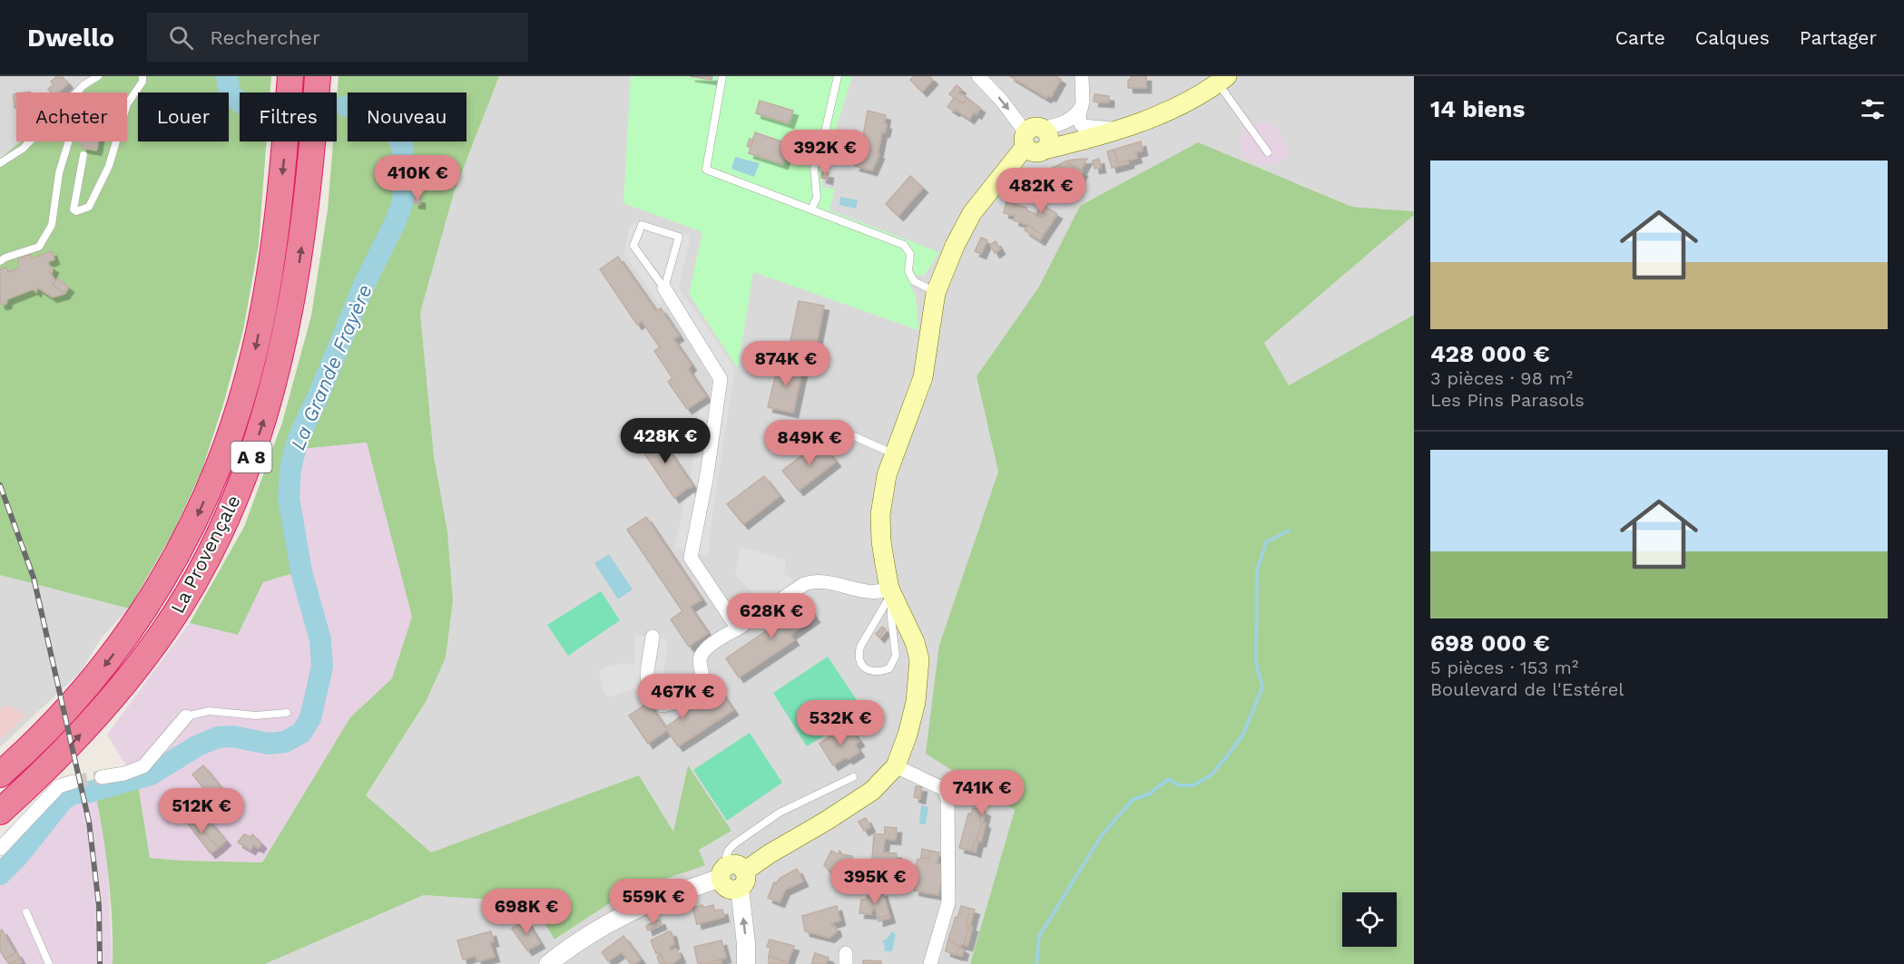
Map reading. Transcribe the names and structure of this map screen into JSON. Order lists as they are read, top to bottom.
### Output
{
  "streets": {
    "highway": ["A 8", "La Provençale"]
  },
  "water": ["La Grande Frayère"],
  "page": {
    "header": "Dwello",
    "search": "Rechercher",
    "nav": ["Carte", "Calques", "Partager"],
    "heading": "14 biens",
    "chip": [
      "Acheter",
      "Louer",
      "Filtres",
      "Nouveau"
    ],
    "price": [
      "392K €",
      "410K €",
      "482K €",
      "874K €",
      "428K €",
      "849K €",
      "628K €",
      "467K €",
      "532K €",
      "741K €",
      "512K €",
      "395K €",
      "559K €",
      "698K €"
    ],
    "list": [
      {
        "name": "428 000 €",
        "note": "3 pièces · 98 m² · Les Pins Parasols"
      },
      {
        "name": "698 000 €",
        "note": "5 pièces · 153 m² · Boulevard de l'Estérel"
      }
    ]
  }
}
